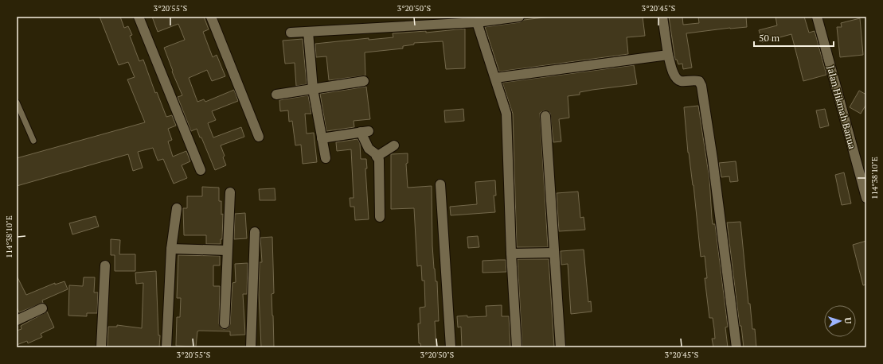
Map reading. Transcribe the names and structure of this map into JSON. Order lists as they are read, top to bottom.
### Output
{
  "streets": {
    "street": ["Jalan Hikmah Banua"]
  },
  "scale_bar": "50 m",
  "north": "right",
  "coordinates": [
    "3°20'55\"S",
    "3°20'50\"S",
    "3°20'45\"S",
    "114°38'10\"E"
  ]
}
